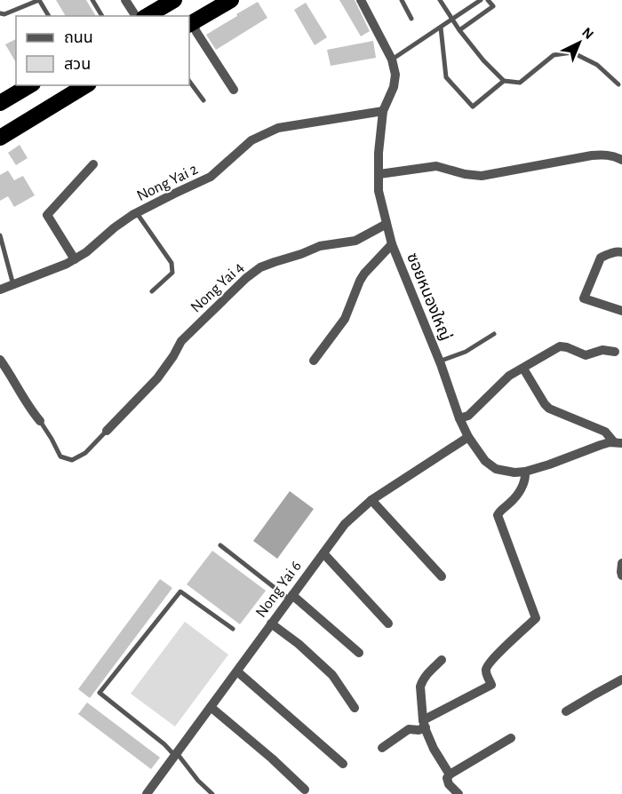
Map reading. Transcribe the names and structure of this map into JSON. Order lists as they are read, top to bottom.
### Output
{
  "streets": {
    "street": [
      "Nong Yai 2",
      "Nong Yai 4",
      "ซอยหนองใหญ่",
      "Nong Yai 6"
    ]
  },
  "crossings": [
    ["Nong Yai 2", "ซอยหนองใหญ่"],
    ["Nong Yai 4", "ซอยหนองใหญ่"],
    ["ซอยหนองใหญ่", "Nong Yai 6"]
  ],
  "legend": ["ถนน", "สวน"],
  "north": "top right"
}
